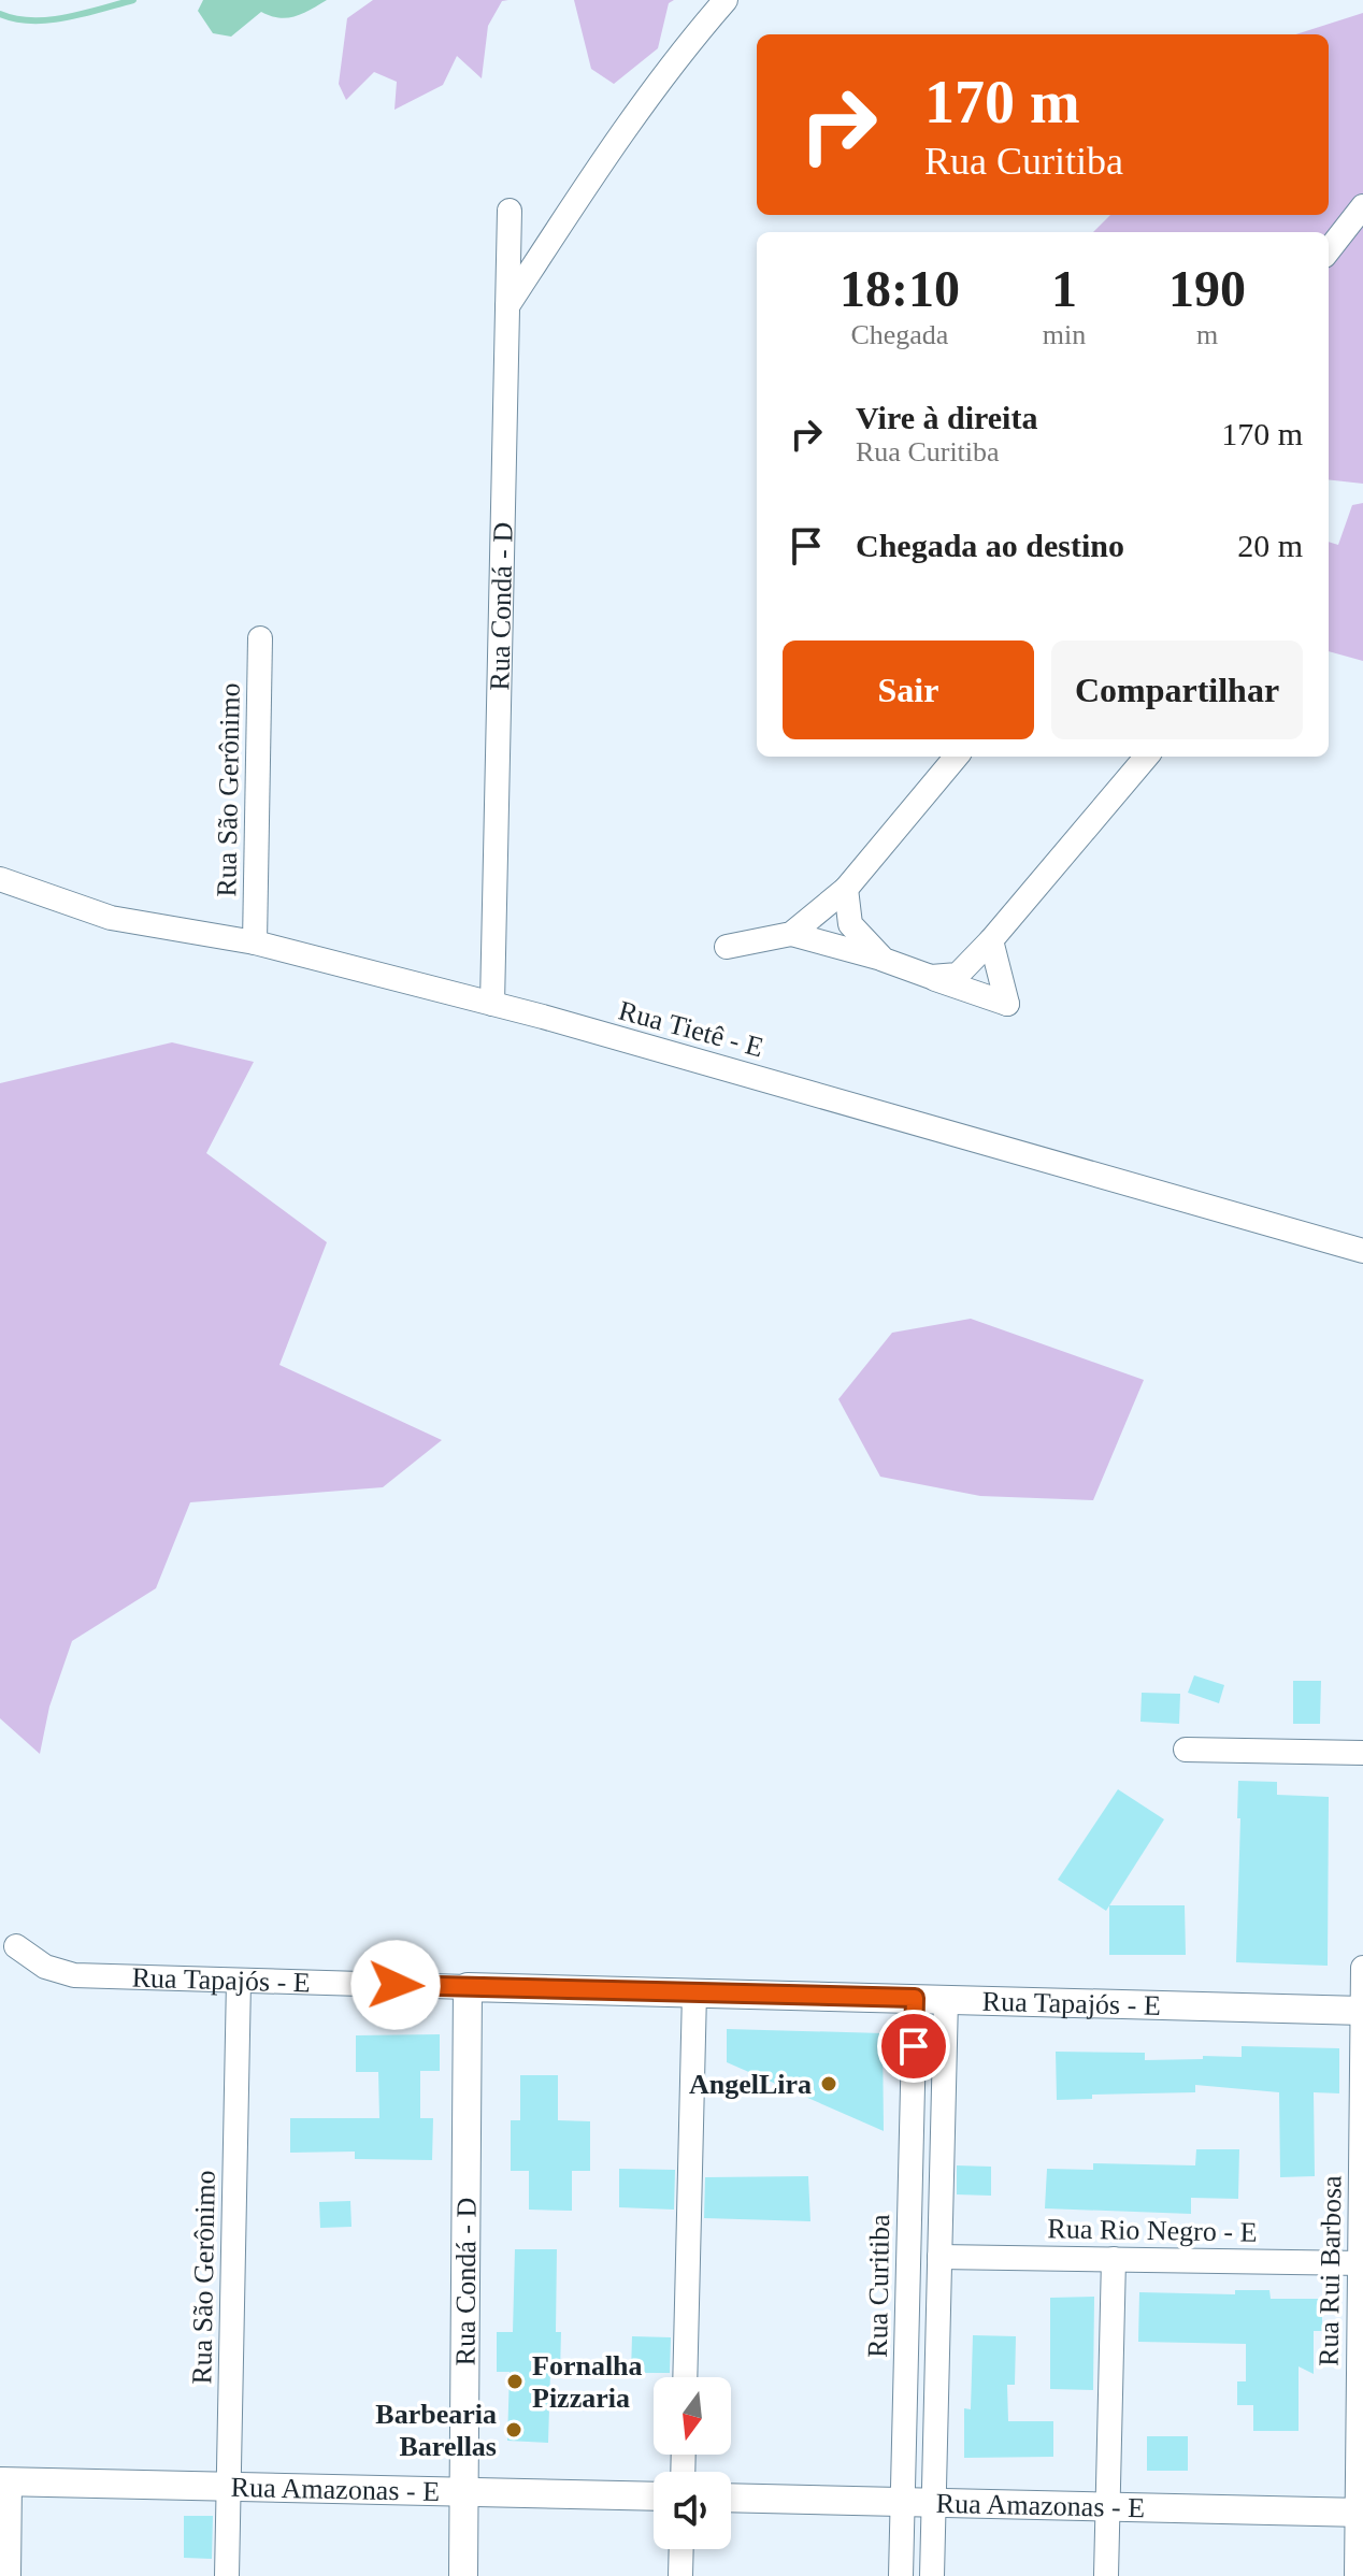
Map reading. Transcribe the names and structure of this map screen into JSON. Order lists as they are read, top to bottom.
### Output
{
  "streets": {
    "street": [
      "Rua Condá - D",
      "Rua São Gerônimo",
      "Rua Tietê - E",
      "Rua Tapajós - E",
      "Rua Rio Negro - E",
      "Rua Rui Barbosa",
      "Rua Curitiba",
      "Rua Amazonas - E"
    ]
  },
  "crossings": [
    ["Rua Condá - D", "Rua Tietê - E"],
    ["Rua Condá - D", "Rua Tapajós - E"],
    ["Rua Condá - D", "Rua Amazonas - E"],
    ["Rua São Gerônimo", "Rua Tietê - E"],
    ["Rua São Gerônimo", "Rua Tapajós - E"],
    ["Rua São Gerônimo", "Rua Amazonas - E"],
    ["Rua Tapajós - E", "Rua Rui Barbosa"],
    ["Rua Tapajós - E", "Rua Curitiba"],
    ["Rua Rio Negro - E", "Rua Rui Barbosa"],
    ["Rua Rui Barbosa", "Rua Amazonas - E"],
    ["Rua Curitiba", "Rua Amazonas - E"]
  ],
  "places": ["AngelLira", "Fornalha Pizzaria", "Barbearia Barellas"],
  "north": "bottom",
  "page": {
    "turn": ["170 m", "Rua Curitiba"],
    "eta": [
      "18:10",
      "Chegada",
      "1",
      "min",
      "190",
      "m"
    ],
    "list": [
      {
        "name": "Vire à direita",
        "note": "Rua Curitiba",
        "value": "170 m"
      },
      {
        "name": "Chegada ao destino",
        "value": "20 m"
      }
    ],
    "buttons": ["Sair", "Compartilhar"]
  }
}
